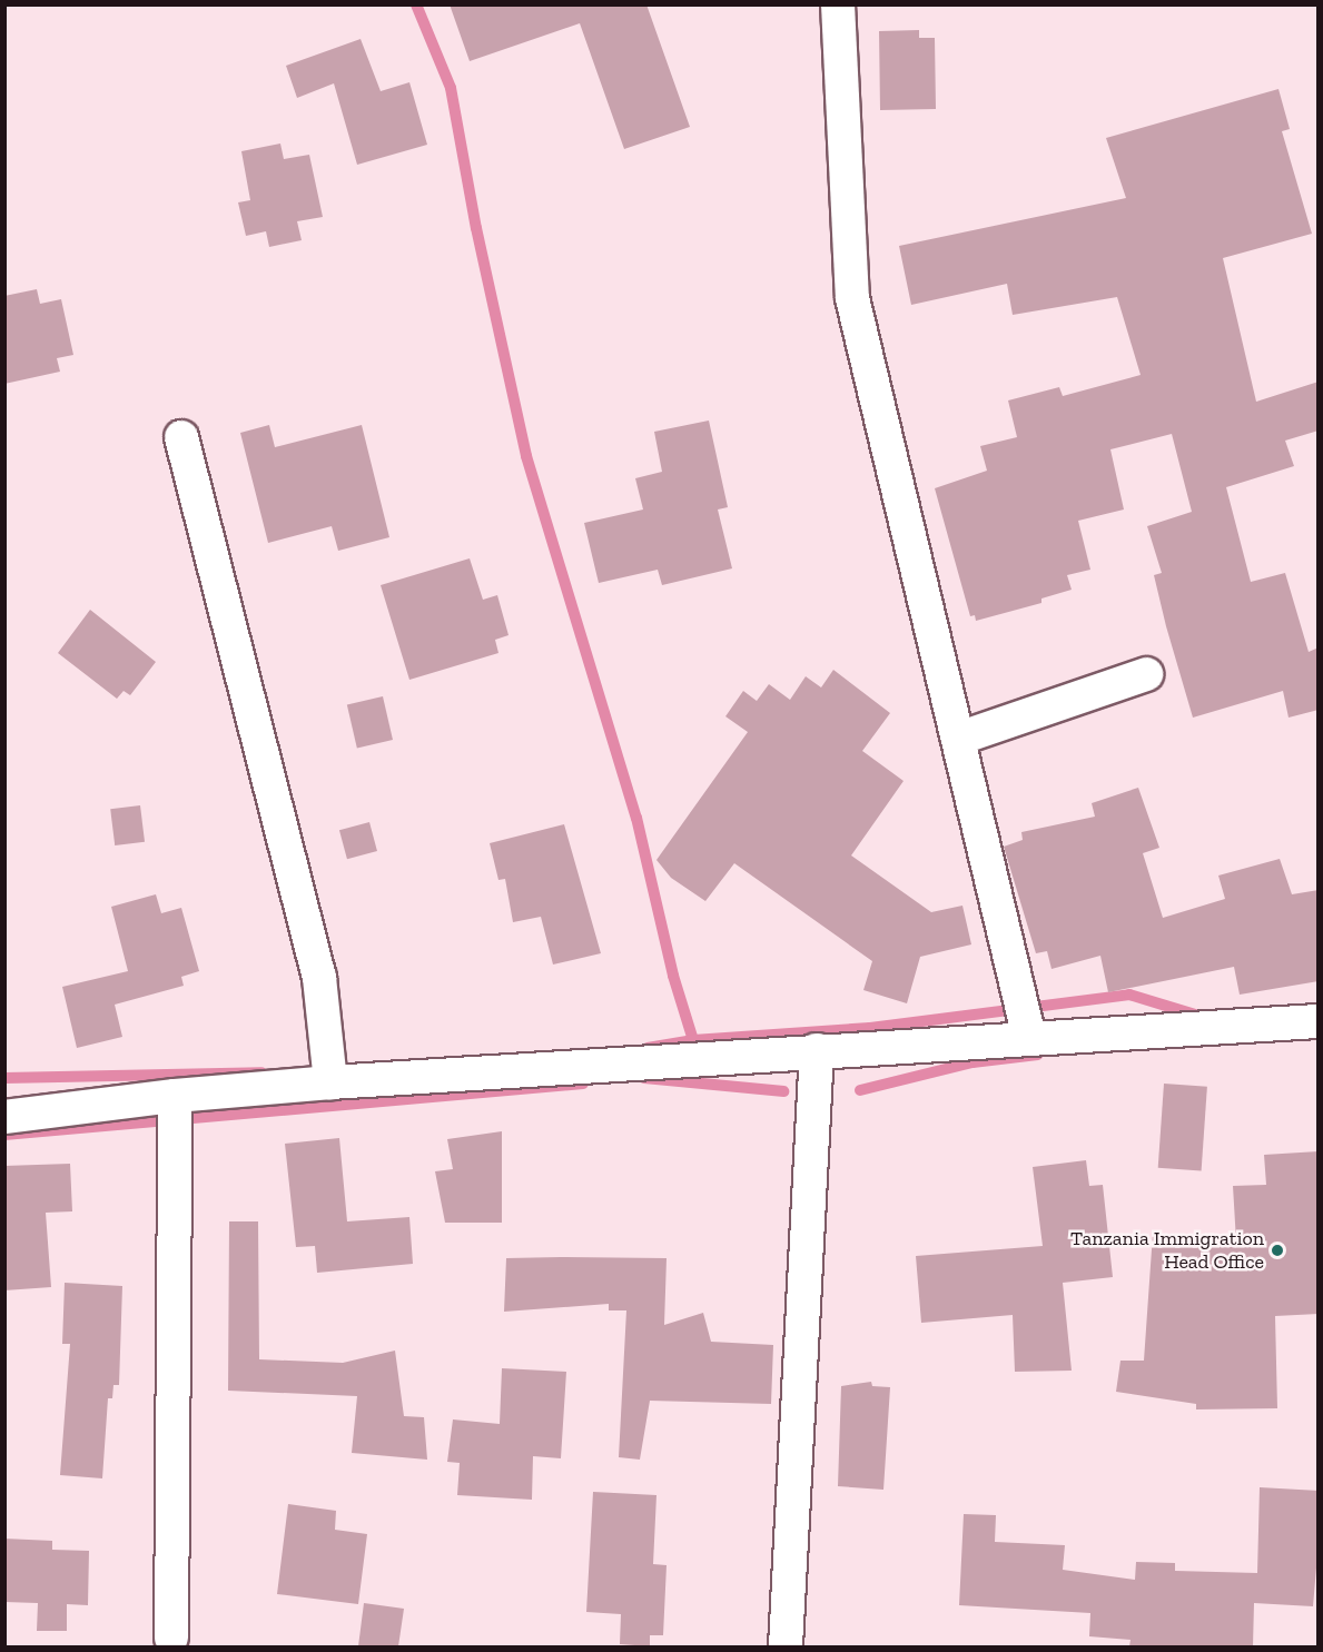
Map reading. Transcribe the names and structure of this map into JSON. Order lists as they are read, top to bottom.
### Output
{
  "places": ["Tanzania Immigration Head Office"]
}
